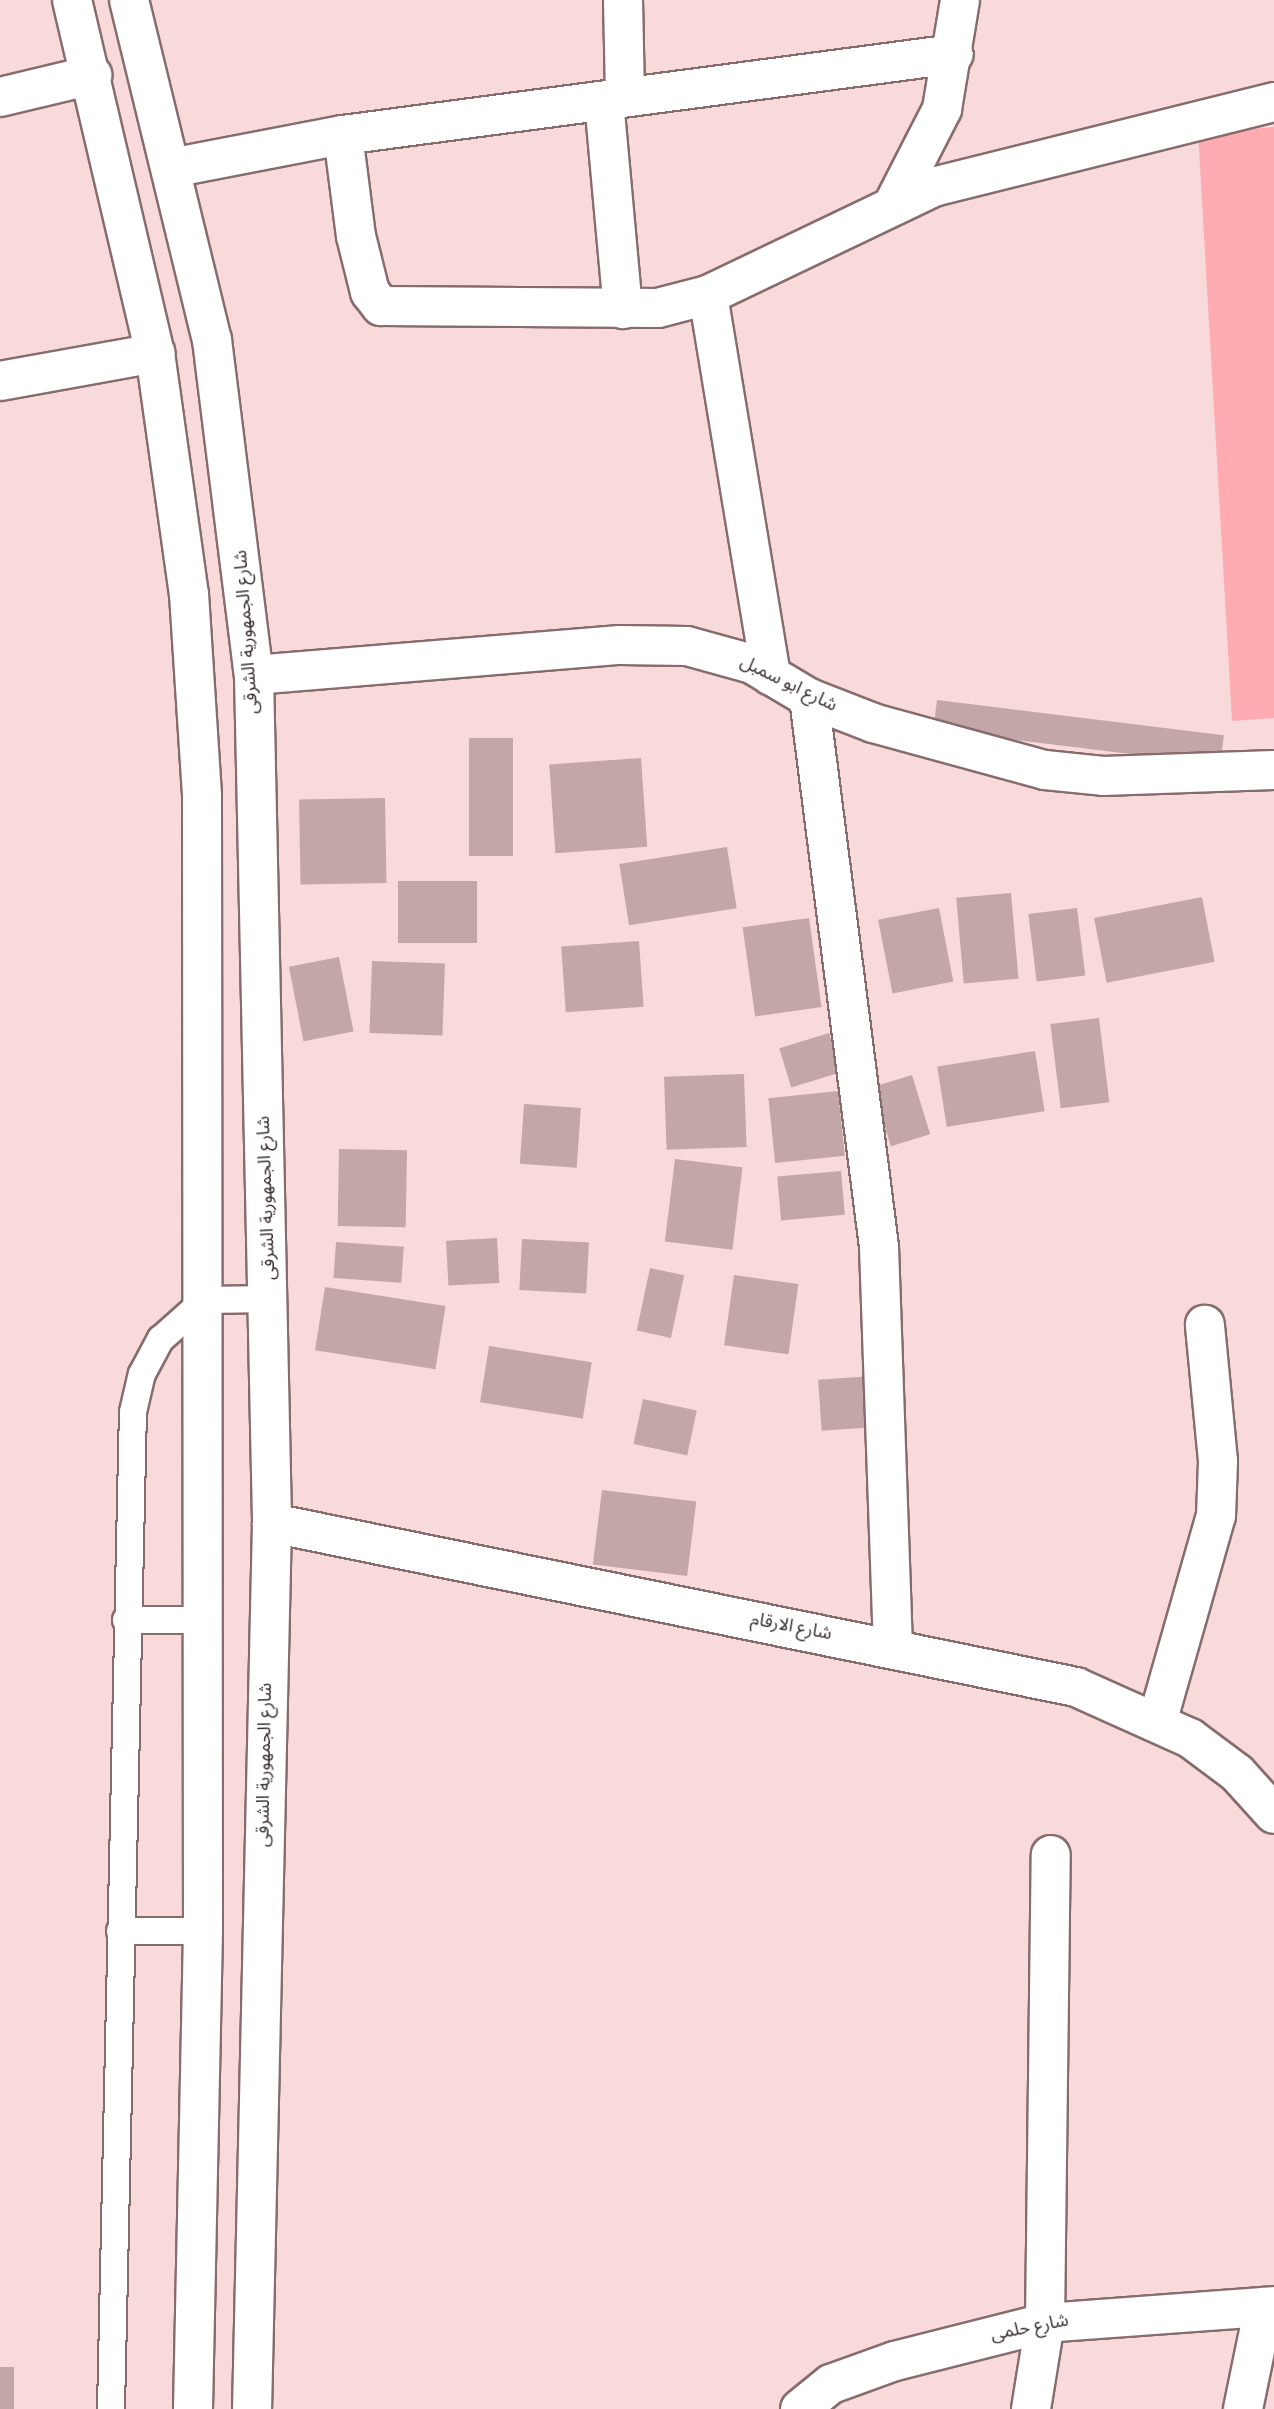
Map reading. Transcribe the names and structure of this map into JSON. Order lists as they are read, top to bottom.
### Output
{
  "streets": {
    "street": [
      "شارع الجمهورية الشرقى",
      "شارع ابو سمبل",
      "شارع الارقام",
      "شارع حلمى"
    ]
  },
  "crossings": [
    ["شارع الجمهورية الشرقى", "شارع ابو سمبل"],
    ["شارع الجمهورية الشرقى", "شارع الارقام"]
  ]
}
